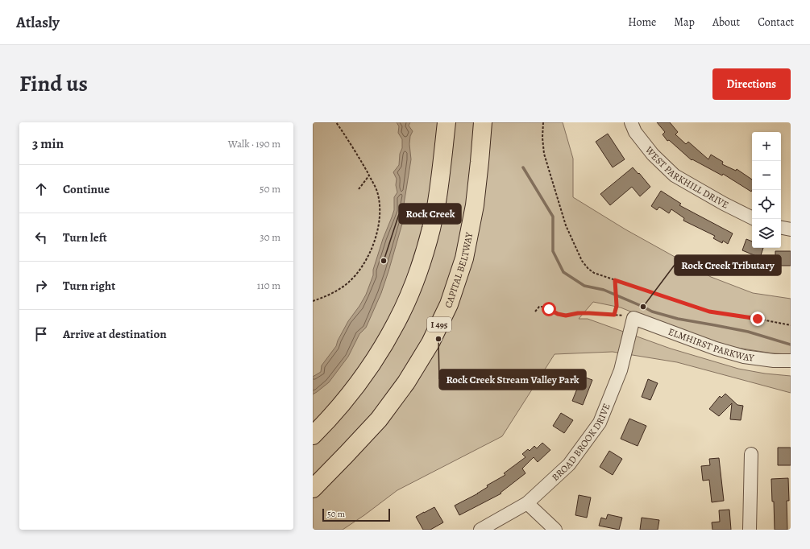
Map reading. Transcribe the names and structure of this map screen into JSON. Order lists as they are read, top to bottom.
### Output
{
  "streets": {
    "highway": ["CAPITAL BELTWAY", "I 495"],
    "street": ["WEST PARKHILL DRIVE", "ELMHIRST PARKWAY", "BROAD BROOK DRIVE"]
  },
  "crossings": [
    ["ELMHIRST PARKWAY", "BROAD BROOK DRIVE"]
  ],
  "places": ["Rock Creek", "Rock Creek Tributary", "Rock Creek Stream Valley Park"],
  "scale_bar": "50 m",
  "page": {
    "header": "Atlasly",
    "nav": [
      "Home",
      "Map",
      "About",
      "Contact"
    ],
    "title": "Find us",
    "buttons": "Directions",
    "heading": ["3 min", "Walk · 190 m"],
    "map_buttons": ["+", "−"],
    "list": [
      ["Continue", "50 m"],
      ["Turn left", "30 m"],
      ["Turn right", "110 m"],
      "Arrive at destination"
    ],
    "scale": "50 m"
  }
}
